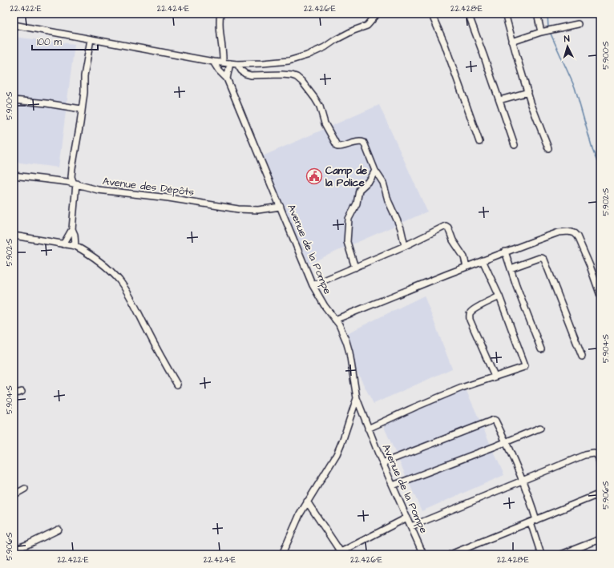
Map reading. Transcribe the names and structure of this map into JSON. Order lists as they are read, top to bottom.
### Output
{
  "streets": {
    "street": ["Avenue des Dépôts", "Avenue de la Pompe"]
  },
  "crossings": [
    ["Avenue des Dépôts", "Avenue de la Pompe"]
  ],
  "places": {
    "public building": ["Camp de la Police"]
  },
  "scale_bar": "100 m",
  "north": "top",
  "coordinates": [
    "22.422°E",
    "22.424°E",
    "22.426°E",
    "22.428°E",
    "5.900°S",
    "5.902°S",
    "5.904°S",
    "5.906°S"
  ]
}
